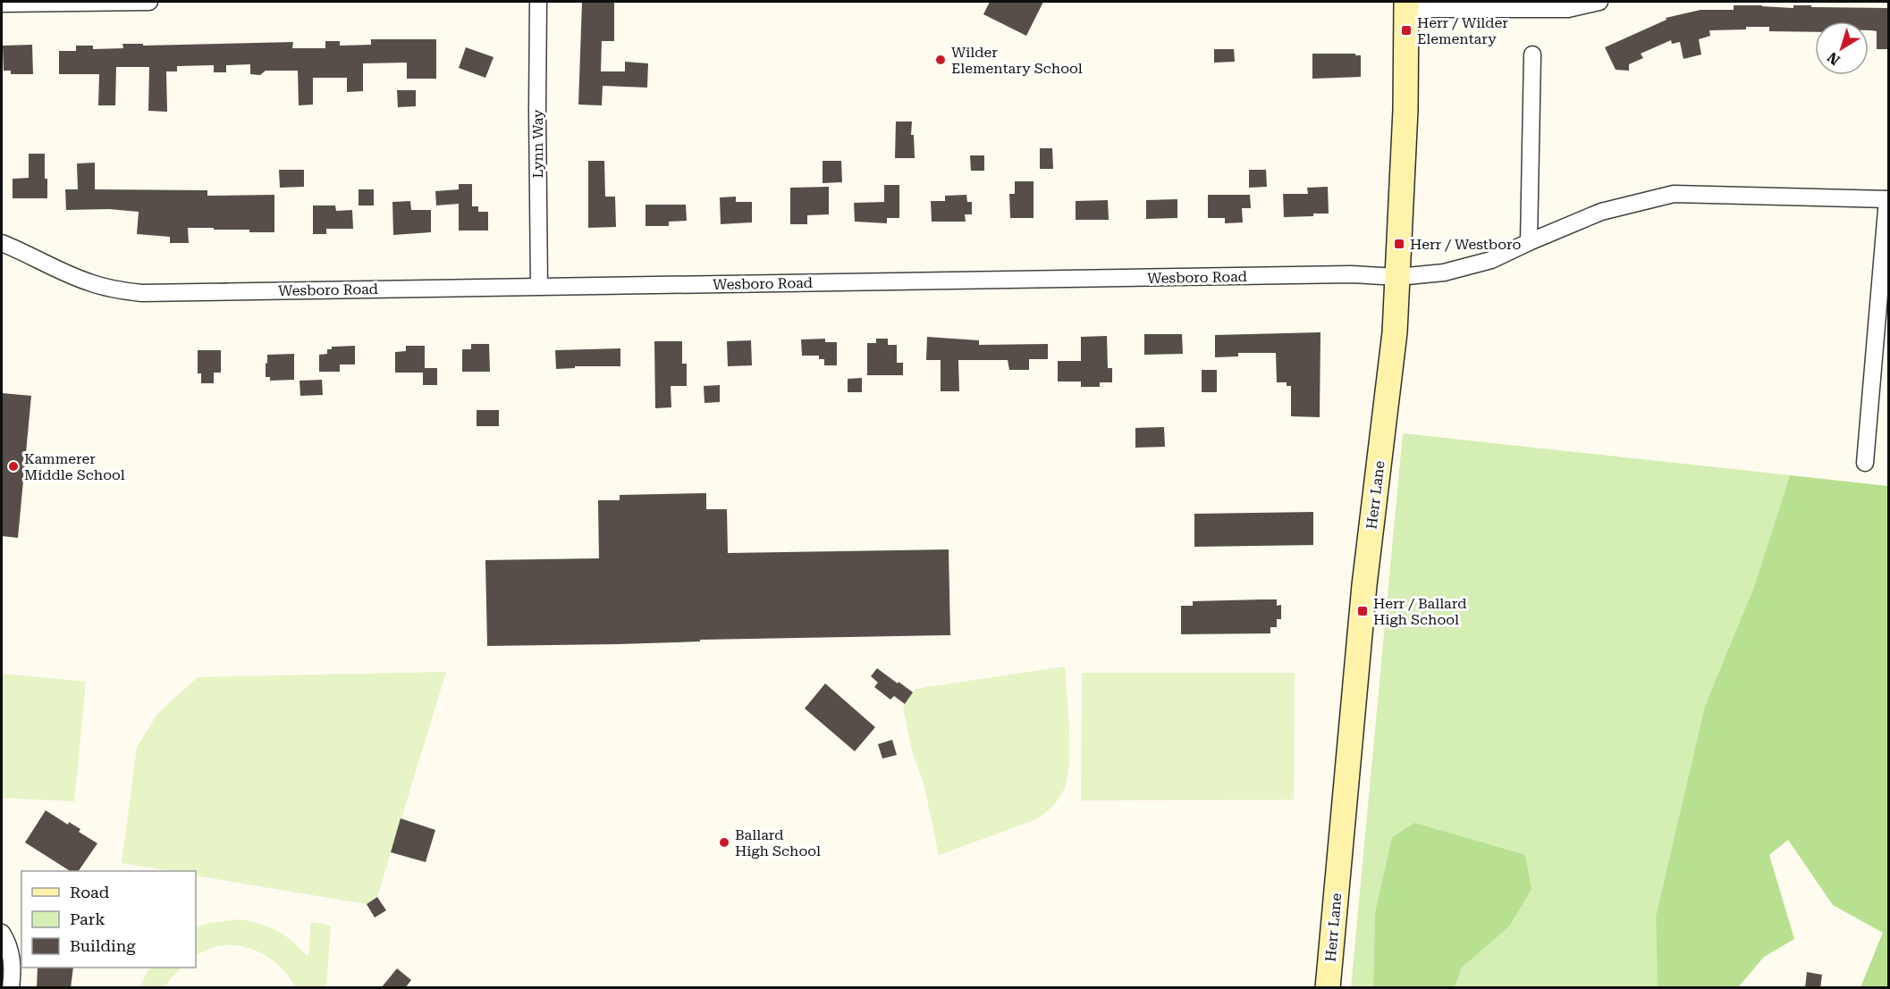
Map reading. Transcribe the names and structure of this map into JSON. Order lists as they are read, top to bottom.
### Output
{
  "streets": {
    "main road": ["Herr Lane"],
    "street": ["Lynn Way", "Wesboro Road"]
  },
  "crossings": [
    ["Lynn Way", "Wesboro Road"],
    ["Wesboro Road", "Herr Lane"]
  ],
  "places": {
    "transit": ["Herr / Wilder Elementary", "Herr / Westboro", "Herr / Ballard High School"],
    "other": ["Wilder Elementary School", "Kammerer Middle School", "Ballard High School"]
  },
  "legend": ["Road", "Park", "Building"],
  "north": "bottom left"
}
